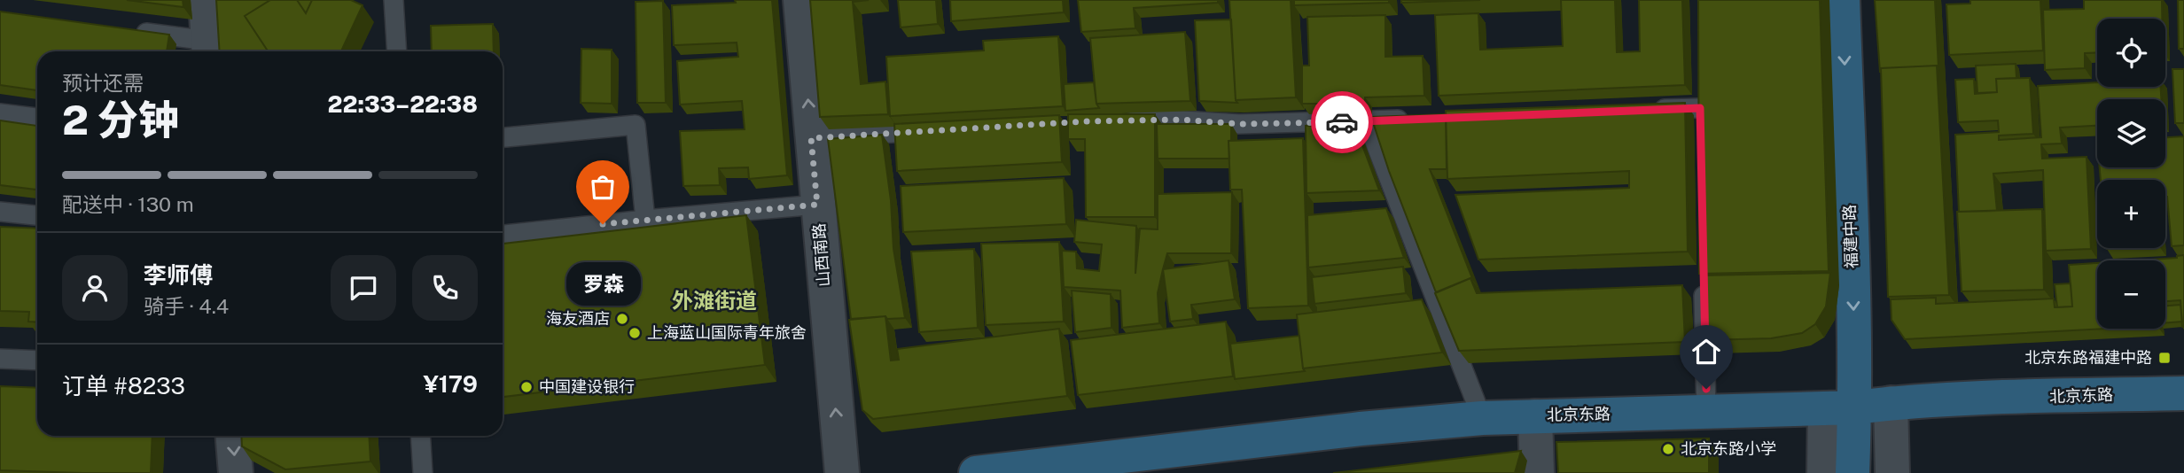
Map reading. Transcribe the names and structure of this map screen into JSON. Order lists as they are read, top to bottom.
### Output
{
  "streets": {
    "main road": ["福建中路", "北京东路"],
    "street": ["山西南路"]
  },
  "crossings": [
    ["福建中路", "北京东路"]
  ],
  "one_way": ["福建中路", "山西南路"],
  "districts": ["外滩街道"],
  "places": {
    "other": [
      "罗森",
      "海友酒店",
      "上海蓝山国际青年旅舍",
      "中国建设银行",
      "北京东路小学"
    ],
    "transit": ["北京东路福建中路"]
  },
  "page": {
    "map_buttons": ["+", "−"],
    "heading": ["2 分钟", "预计还需", "22:33–22:38"],
    "panel": [
      "李师傅",
      "骑手 · 4.4",
      "订单 #8233",
      "¥179"
    ],
    "bar": "配送中 · 130 m",
    "bubble": "罗森"
  }
}
